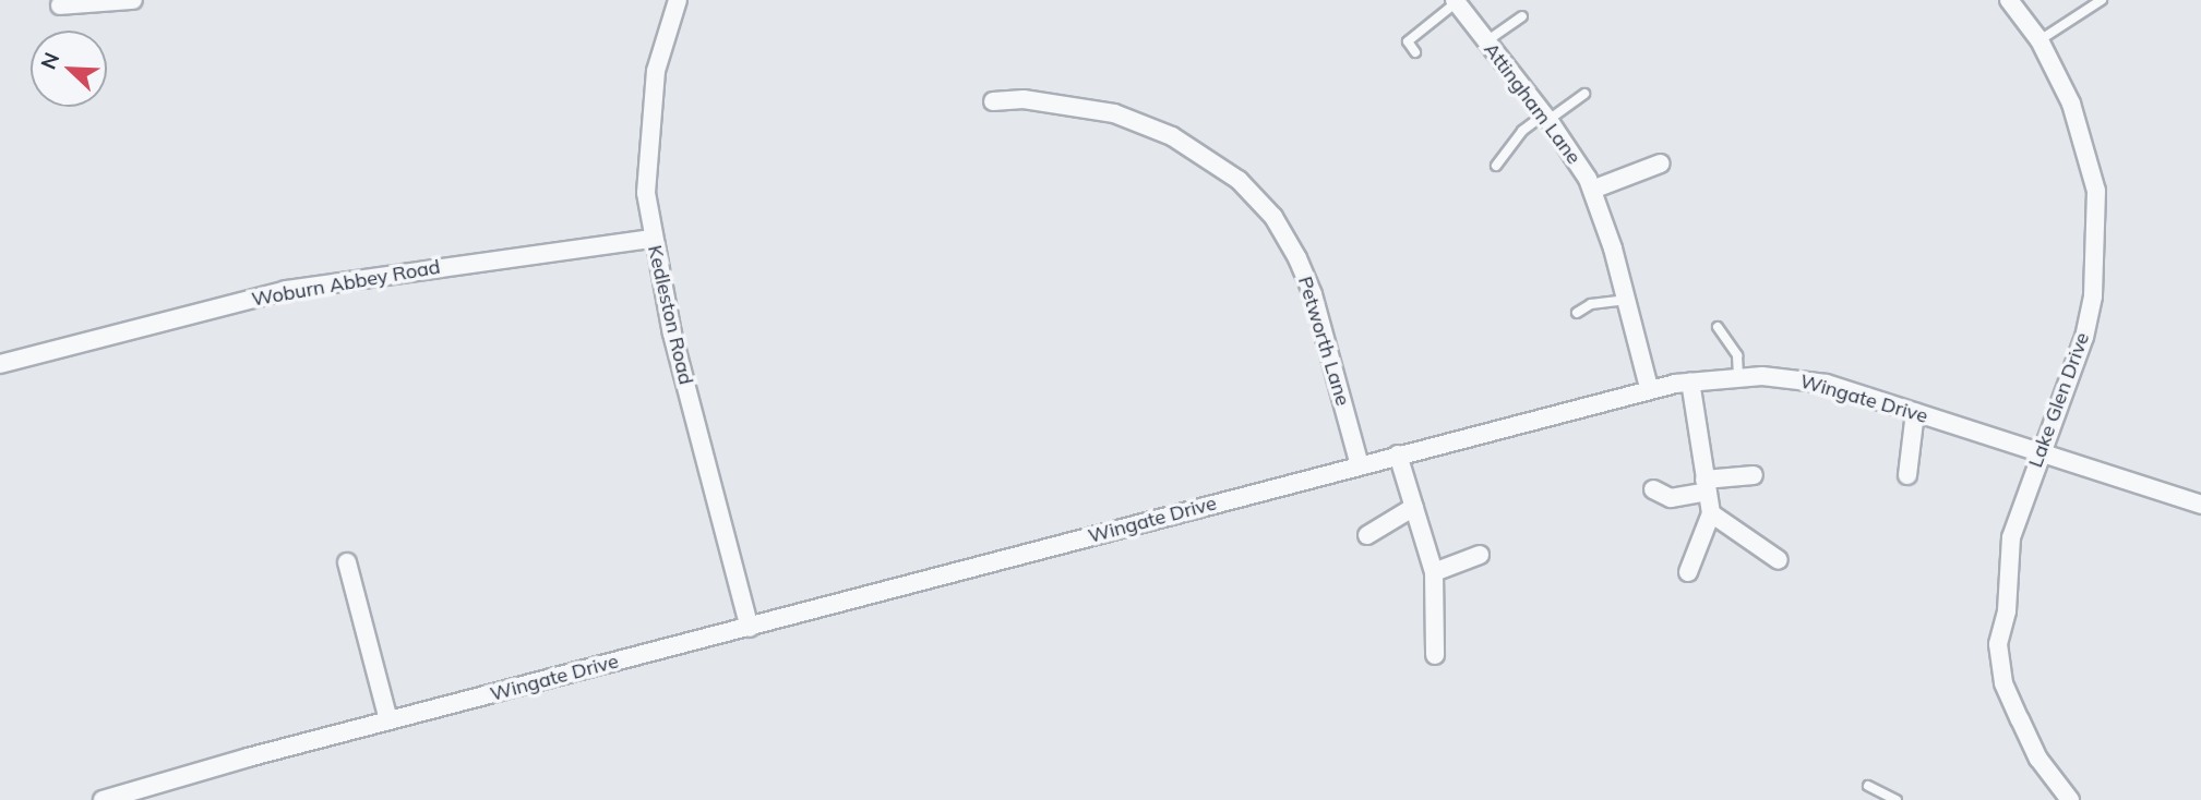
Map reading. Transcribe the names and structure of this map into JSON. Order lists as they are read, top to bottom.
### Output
{
  "streets": {
    "street": [
      "Attingham Lane",
      "Woburn Abbey Road",
      "Kedleston Road",
      "Petworth Lane",
      "Wingate Drive",
      "Lake Glen Drive"
    ]
  },
  "crossings": [
    ["Attingham Lane", "Wingate Drive"],
    ["Woburn Abbey Road", "Kedleston Road"],
    ["Kedleston Road", "Wingate Drive"],
    ["Petworth Lane", "Wingate Drive"],
    ["Wingate Drive", "Lake Glen Drive"]
  ],
  "north": "top left"
}
